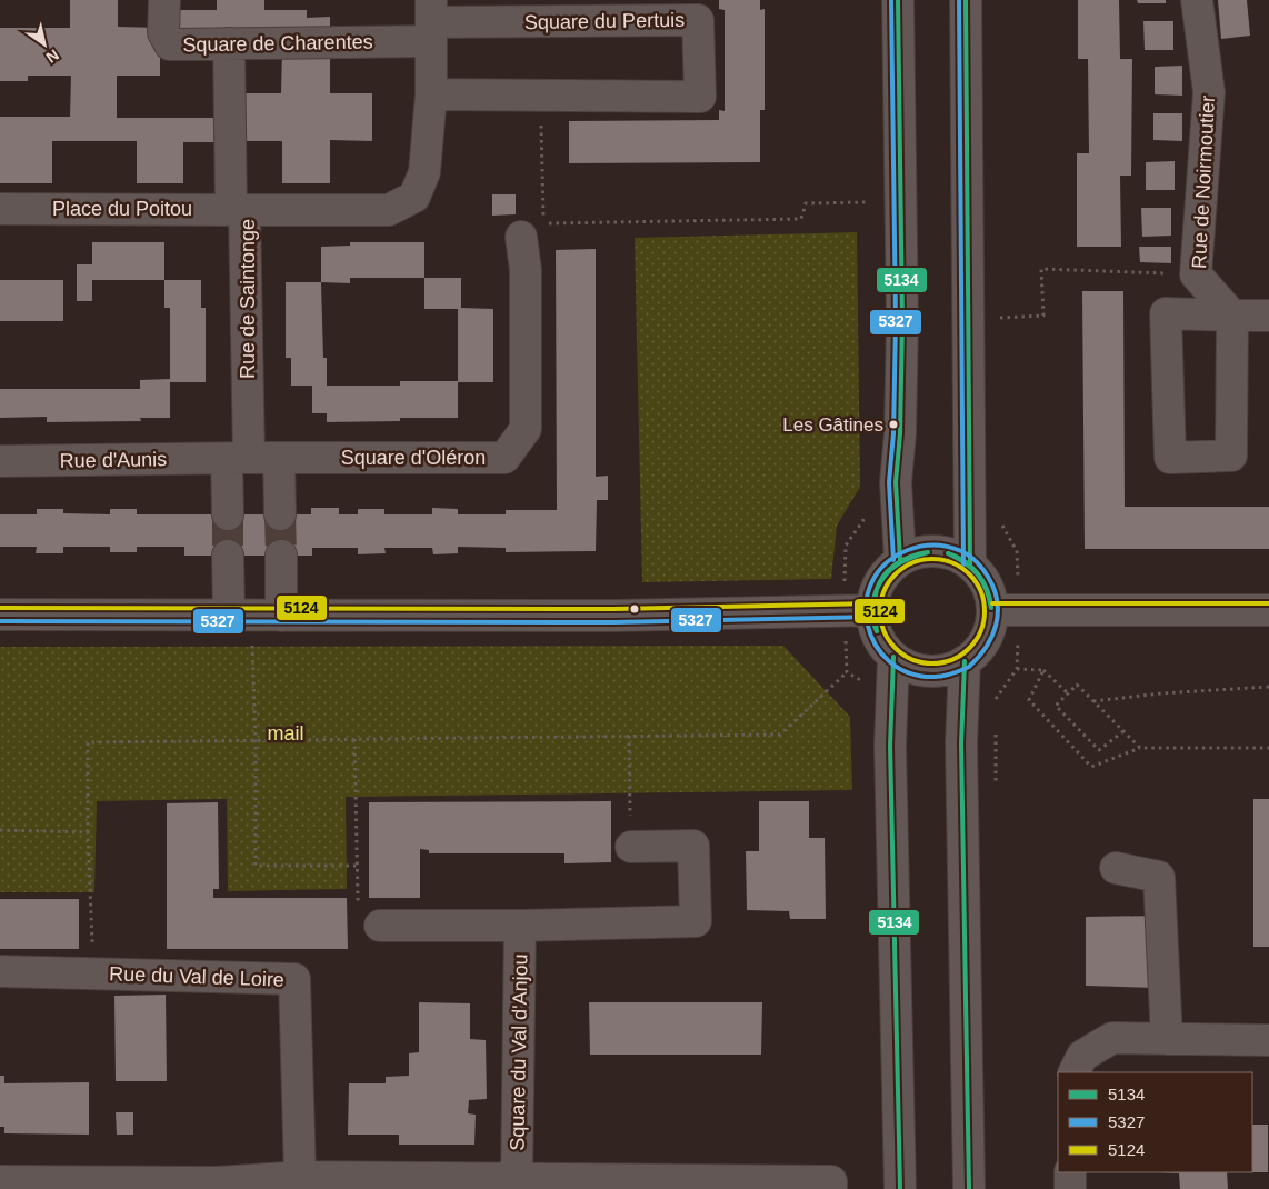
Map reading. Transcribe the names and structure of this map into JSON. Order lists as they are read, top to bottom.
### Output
{
  "streets": {
    "street": [
      "Square du Pertuis",
      "Square de Charentes",
      "Rue de Noirmoutier",
      "Place du Poitou",
      "Rue de Saintonge",
      "Square d'Oléron",
      "Rue d'Aunis",
      "Rue du Val de Loire",
      "Square du Val d'Anjou"
    ]
  },
  "crossings": [
    ["Square du Pertuis", "Square de Charentes"],
    ["Square du Pertuis", "Rue de Saintonge"],
    ["Square de Charentes", "Rue de Saintonge"],
    ["Place du Poitou", "Rue de Saintonge"],
    ["Rue de Saintonge", "Square d'Oléron"],
    ["Rue de Saintonge", "Rue d'Aunis"],
    ["Square d'Oléron", "Rue d'Aunis"]
  ],
  "parks": ["mail"],
  "places": ["Les Gâtines"],
  "lines": ["transit line 5134", "transit line 5327", "transit line 5124"],
  "legend": ["5134", "5327", "5124"],
  "north": "bottom right"
}
